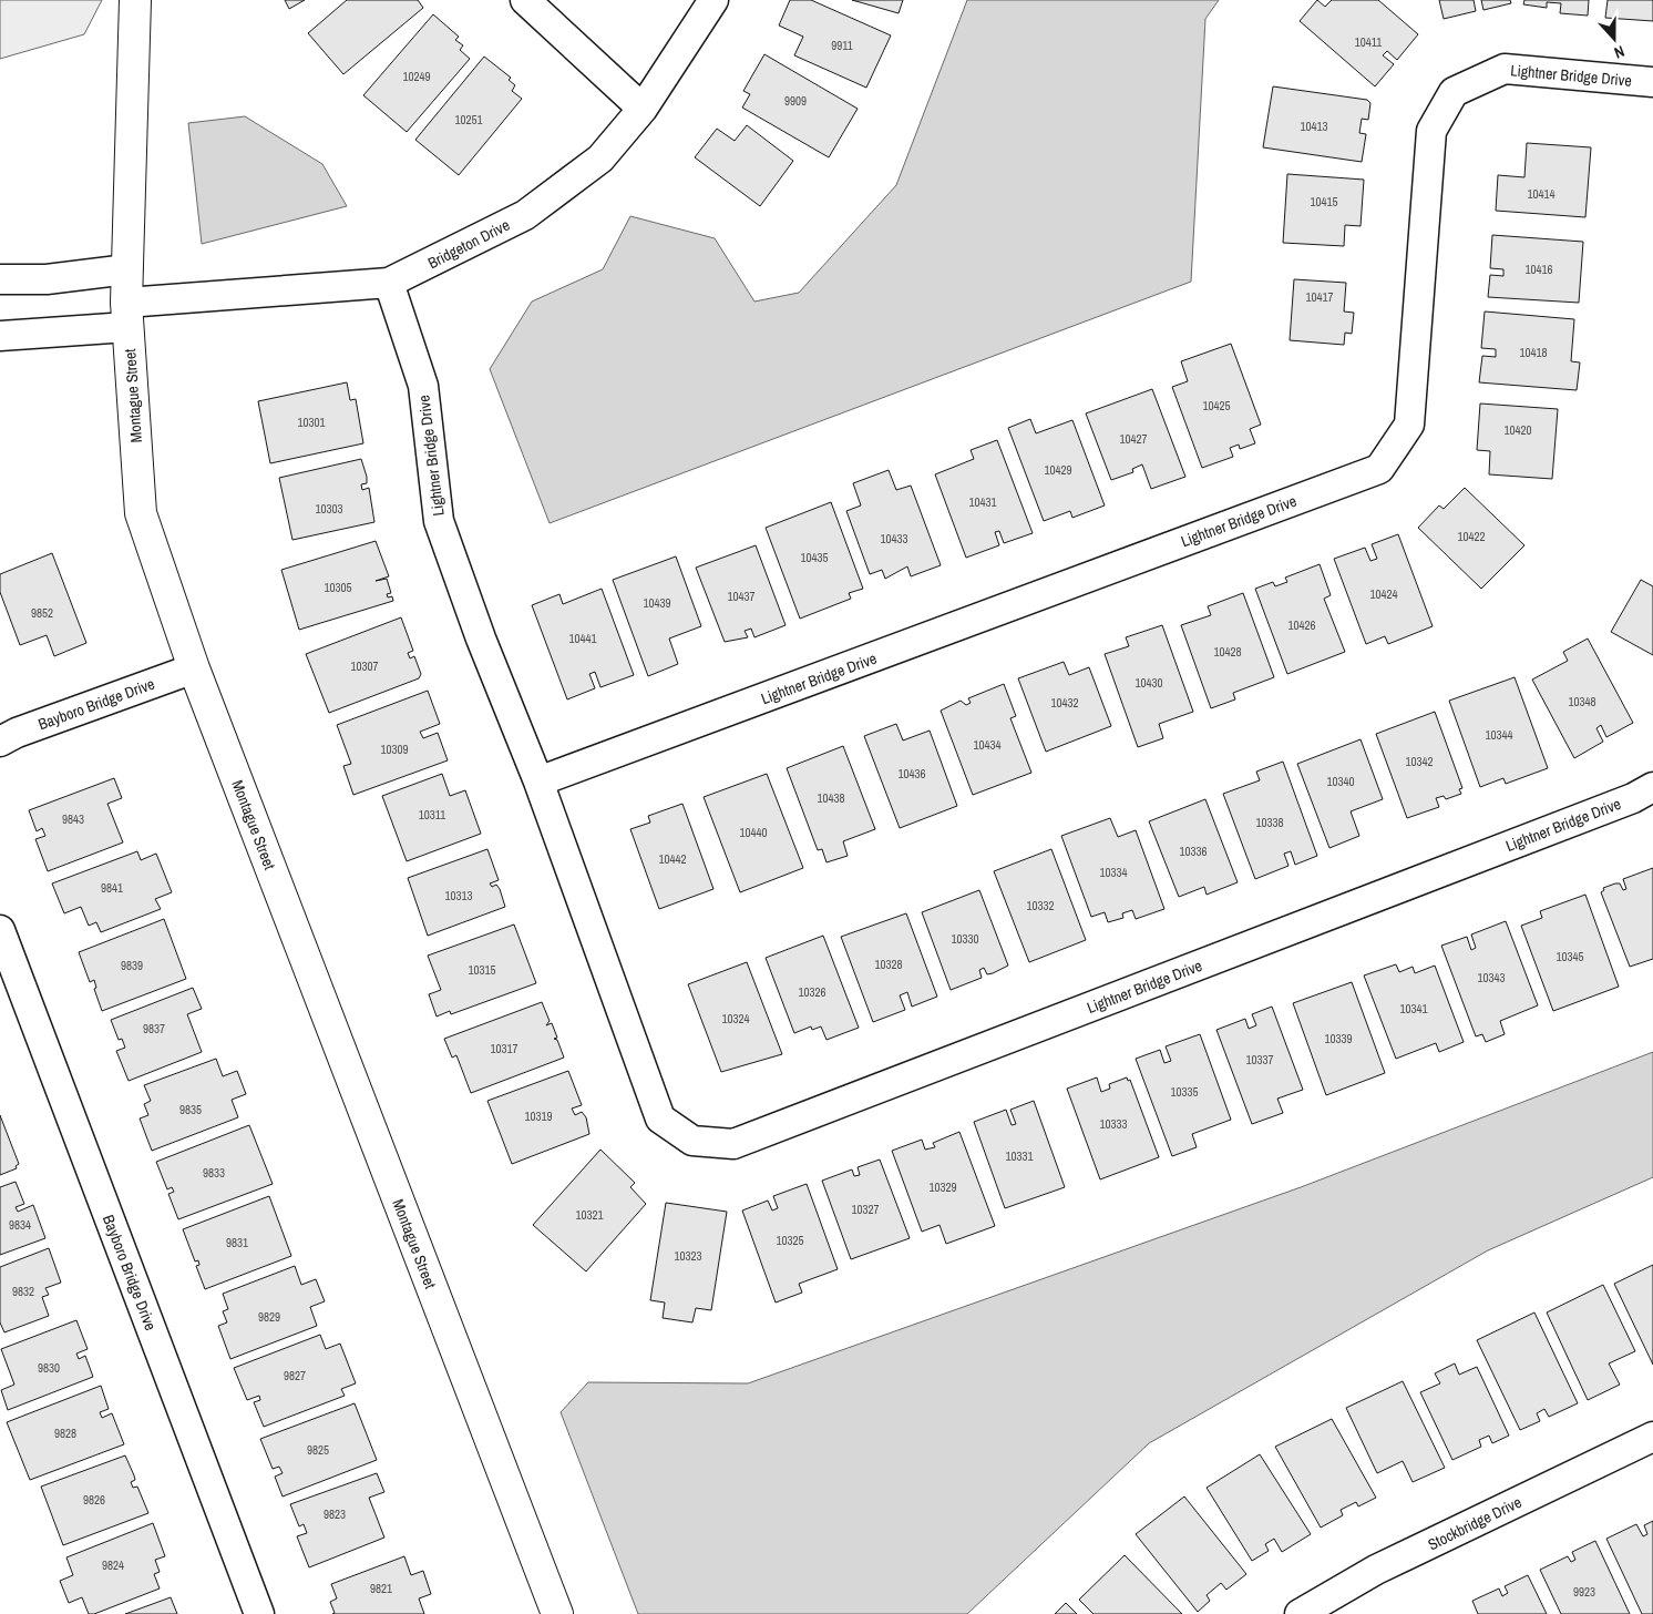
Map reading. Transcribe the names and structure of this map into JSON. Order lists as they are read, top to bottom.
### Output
{
  "streets": {
    "street": [
      "Lightner Bridge Drive",
      "Bridgeton Drive",
      "Montague Street",
      "Bayboro Bridge Drive",
      "Stockbridge Drive"
    ]
  },
  "crossings": [
    ["Lightner Bridge Drive", "Bridgeton Drive"],
    ["Bridgeton Drive", "Montague Street"],
    ["Montague Street", "Bayboro Bridge Drive"]
  ],
  "house_numbers": [
    "10411",
    "9911",
    "10249",
    "9909",
    "10251",
    "10413",
    "10414",
    "10415",
    "10416",
    "10417",
    "10418",
    "10425",
    "10301",
    "10420",
    "10427",
    "10429",
    "10431",
    "10303",
    "10422",
    "10433",
    "10435",
    "10305",
    "10424",
    "10437",
    "10439",
    "9852",
    "10426",
    "10441",
    "10428",
    "10307",
    "10430",
    "10348",
    "10432",
    "10344",
    "10434",
    "10309",
    "10342",
    "10436",
    "10340",
    "10438",
    "10311",
    "9843",
    "10338",
    "10440",
    "10336",
    "10442",
    "10334",
    "9841",
    "10313",
    "10332",
    "10330",
    "10345",
    "10328",
    "9839",
    "10315",
    "10343",
    "10326",
    "10341",
    "10324",
    "9837",
    "10339",
    "10317",
    "10337",
    "10335",
    "9835",
    "10319",
    "10333",
    "10331",
    "9833",
    "10329",
    "10327",
    "10321",
    "9834",
    "10325",
    "9831",
    "10323",
    "9832",
    "9829",
    "9830",
    "9827",
    "9828",
    "9825",
    "9826",
    "9823",
    "9824",
    "9821",
    "9923"
  ],
  "north": "bottom"
}
